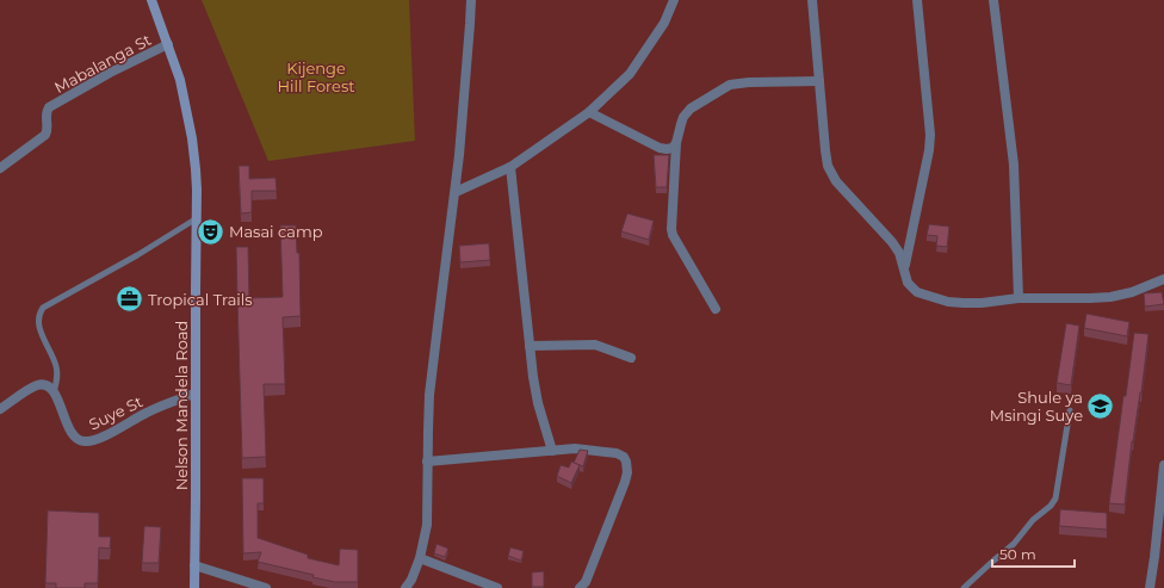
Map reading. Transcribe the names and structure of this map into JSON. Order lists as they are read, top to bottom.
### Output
{
  "streets": {
    "main road": ["Nelson Mandela Road"],
    "street": ["Mabalanga St", "Suye St"]
  },
  "crossings": [
    ["Mabalanga St", "Nelson Mandela Road"],
    ["Nelson Mandela Road", "Suye St"]
  ],
  "parks": ["Kijenge Hill Forest"],
  "places": {
    "theatre": ["Masai camp"],
    "office": ["Tropical Trails"],
    "school or university": ["Shule ya Msingi Suye"]
  },
  "scale_bar": "50 m"
}
